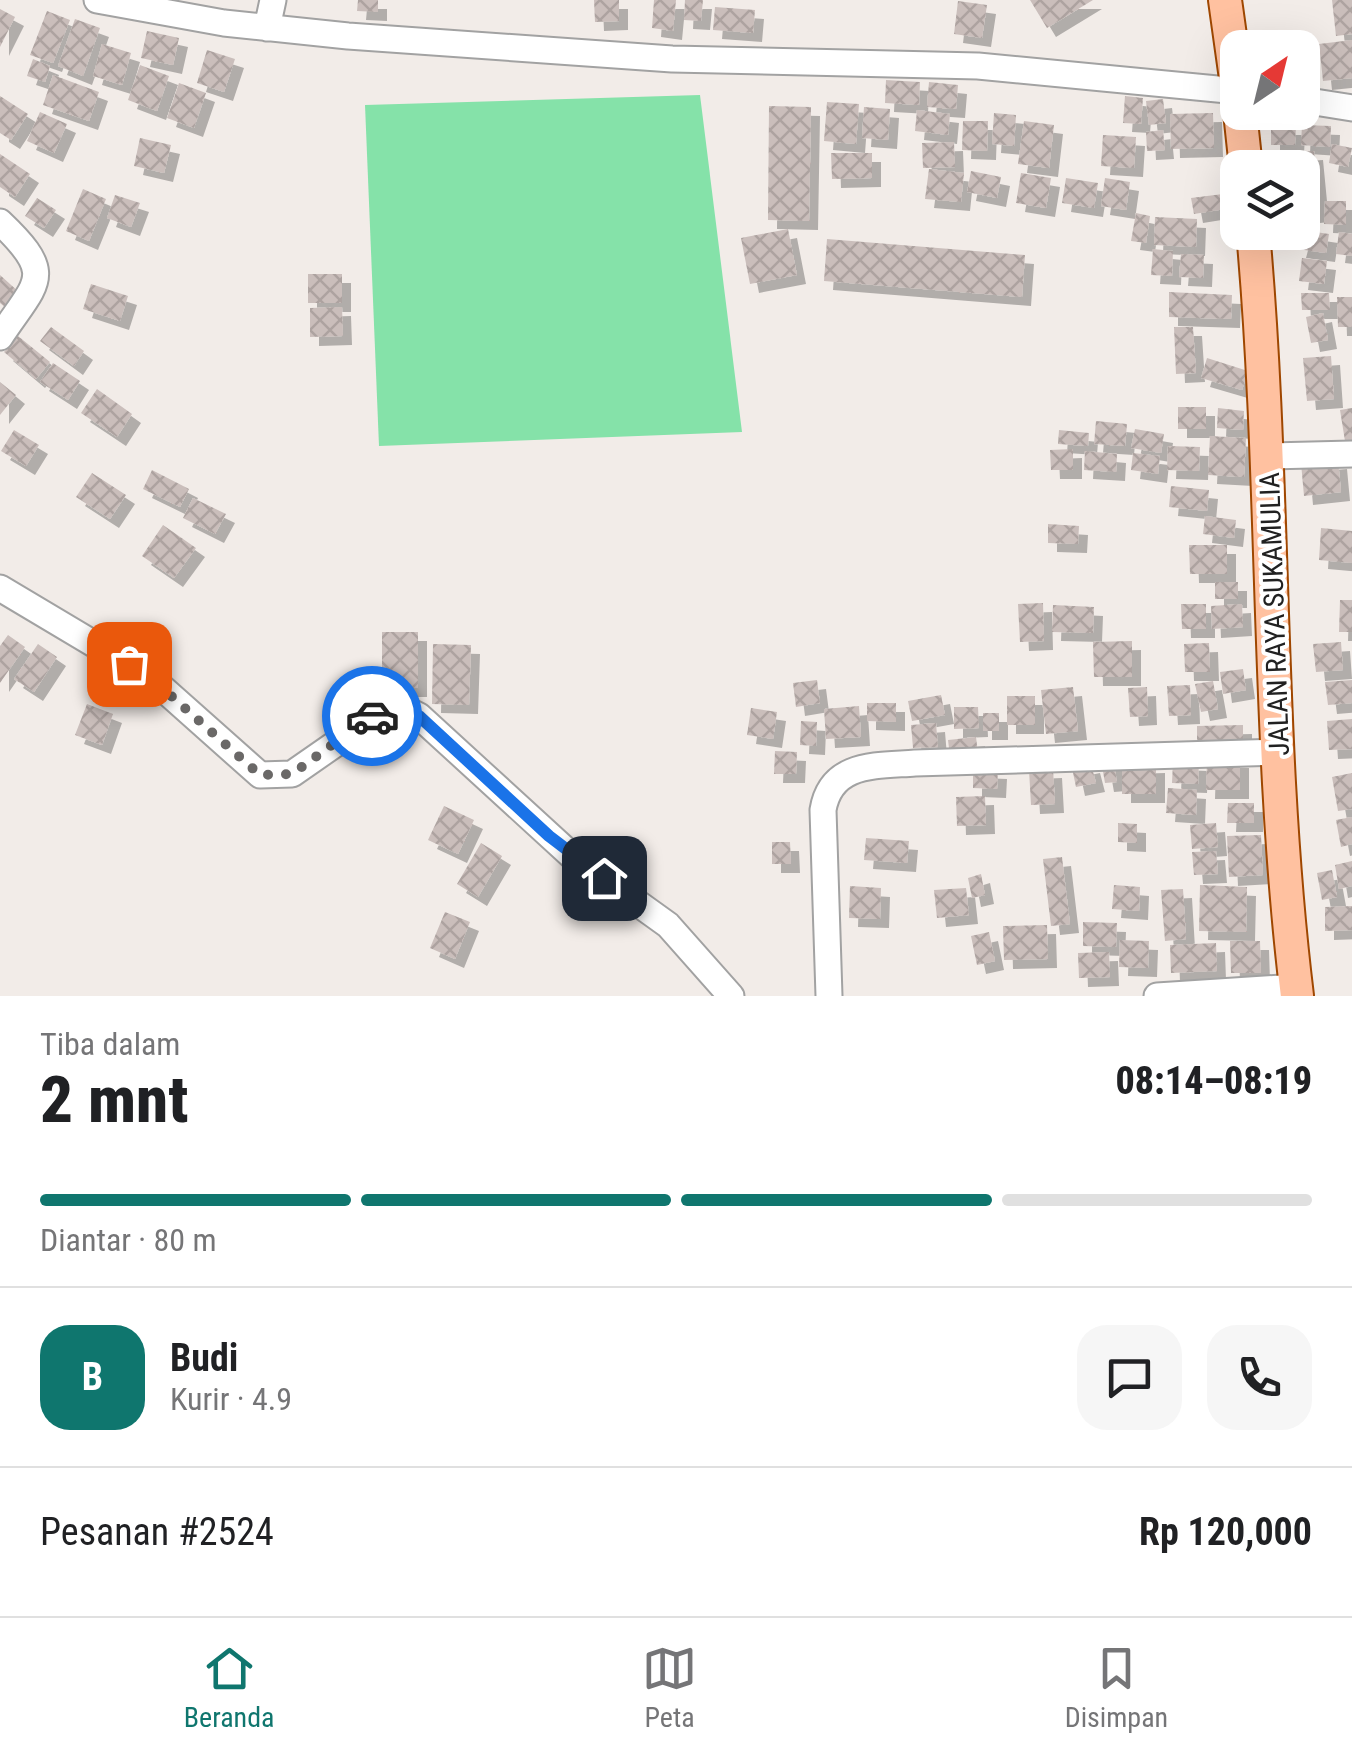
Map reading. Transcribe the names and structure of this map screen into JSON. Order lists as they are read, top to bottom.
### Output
{
  "streets": {
    "main road": ["JALAN RAYA SUKAMULIA"]
  },
  "north": "top right",
  "page": {
    "heading": ["2 mnt", "Tiba dalam", "08:14–08:19"],
    "panel": [
      "Budi",
      "Kurir · 4.9",
      "Pesanan #2524",
      "Rp 120,000"
    ],
    "bar": "Diantar · 80 m",
    "round": "B",
    "tabs": ["Beranda", "Peta", "Disimpan"]
  }
}
